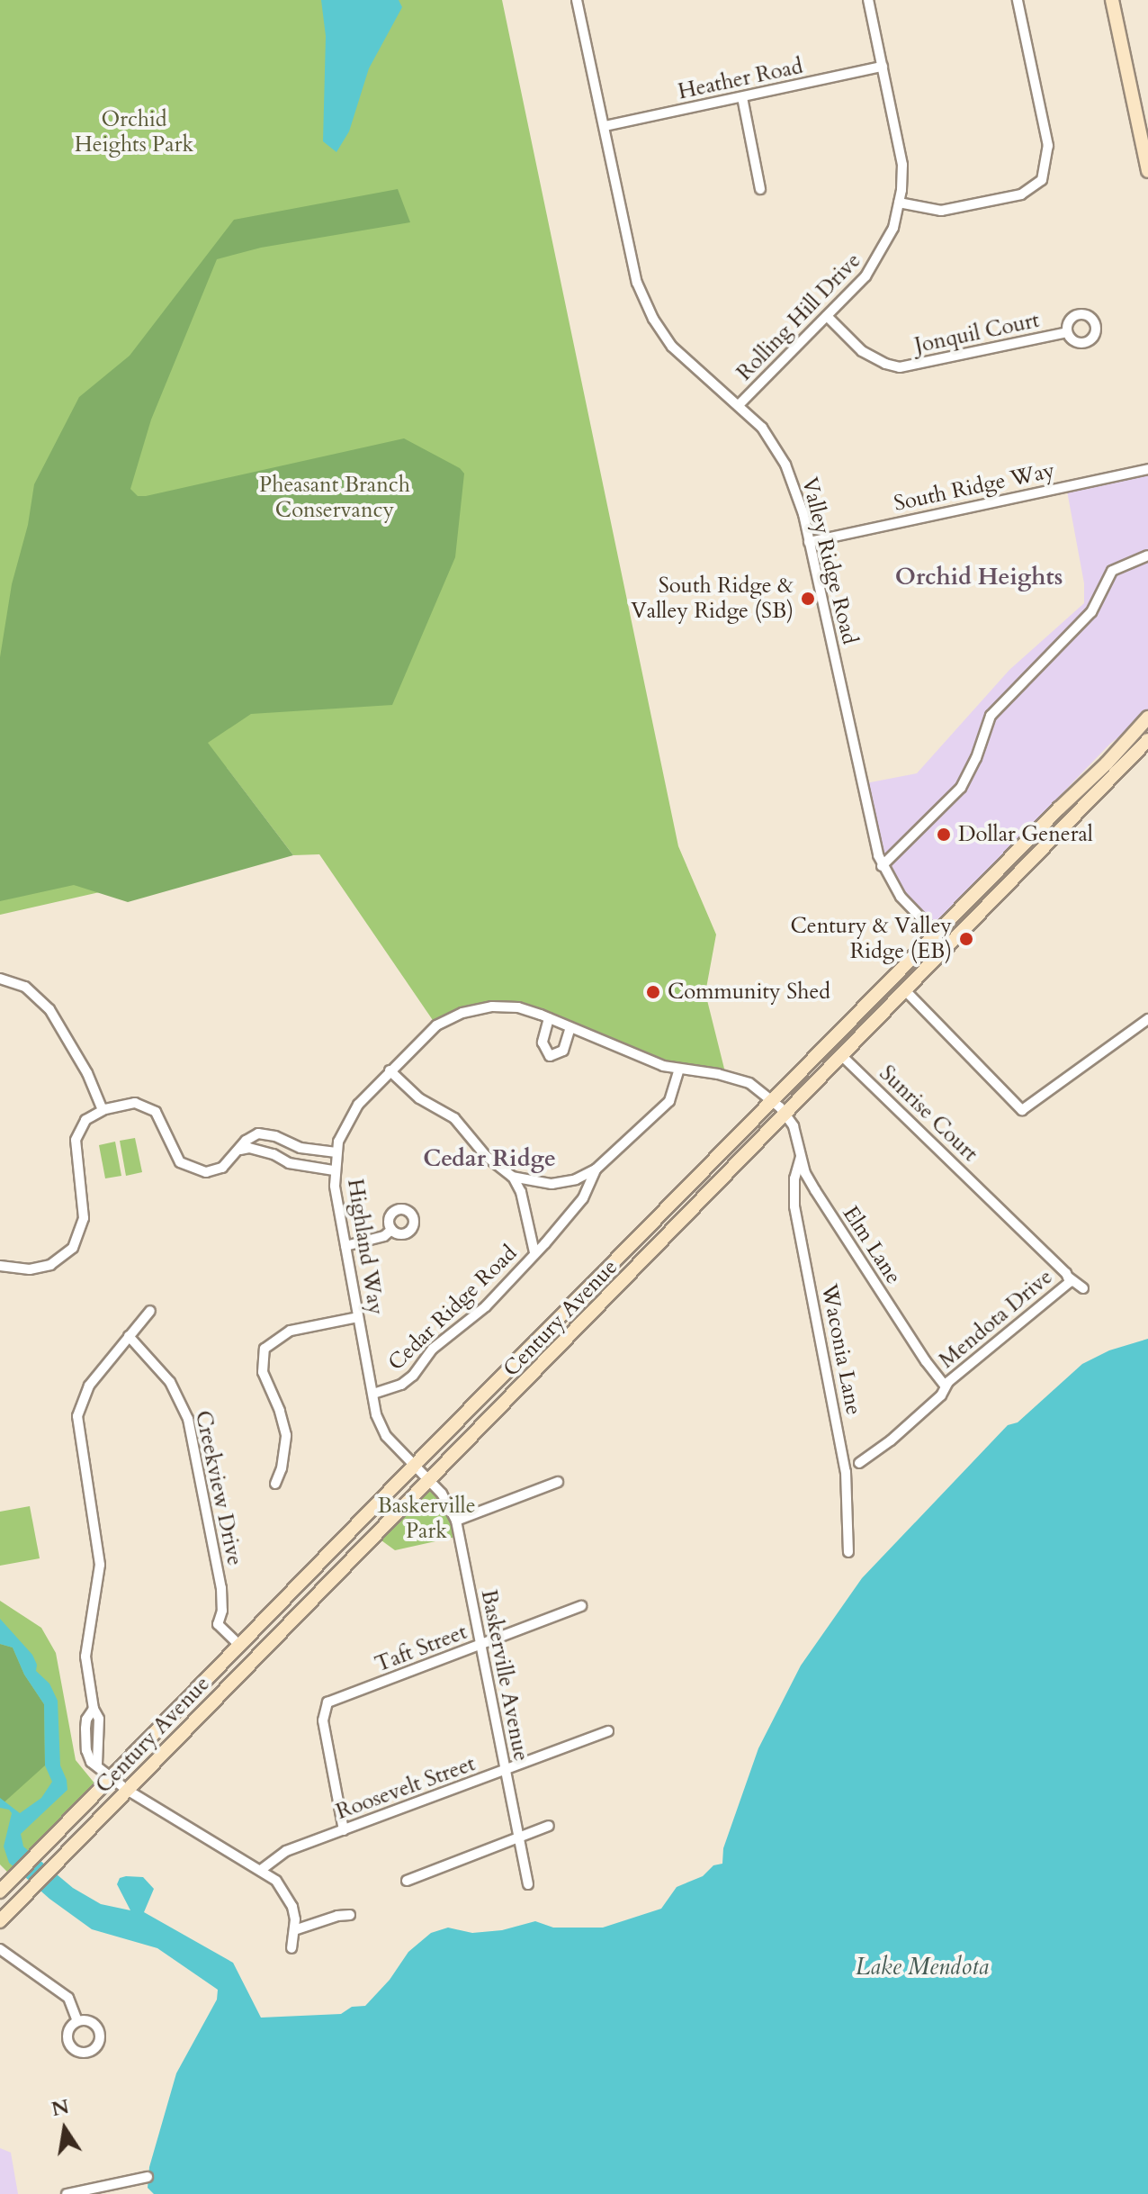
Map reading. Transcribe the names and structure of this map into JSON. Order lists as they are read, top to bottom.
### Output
{
  "streets": {
    "main road": ["Century Avenue"],
    "street": [
      "Heather Road",
      "Rolling Hill Drive",
      "Jonquil Court",
      "South Ridge Way",
      "Valley Ridge Road",
      "Sunrise Court",
      "Elm Lane",
      "Highland Way",
      "Cedar Ridge Road",
      "Mendota Drive",
      "Waconia Lane",
      "Creekview Drive",
      "Taft Street",
      "Baskerville Avenue",
      "Roosevelt Street"
    ]
  },
  "crossings": [
    ["Heather Road", "Rolling Hill Drive"],
    ["Heather Road", "Valley Ridge Road"],
    ["Rolling Hill Drive", "Jonquil Court"],
    ["Rolling Hill Drive", "Valley Ridge Road"],
    ["South Ridge Way", "Valley Ridge Road"],
    ["Valley Ridge Road", "Century Avenue"],
    ["Sunrise Court", "Century Avenue"],
    ["Sunrise Court", "Mendota Drive"],
    ["Elm Lane", "Highland Way"],
    ["Elm Lane", "Century Avenue"],
    ["Elm Lane", "Mendota Drive"],
    ["Elm Lane", "Waconia Lane"],
    ["Highland Way", "Cedar Ridge Road"],
    ["Highland Way", "Century Avenue"],
    ["Highland Way", "Baskerville Avenue"],
    ["Century Avenue", "Creekview Drive"],
    ["Century Avenue", "Baskerville Avenue"],
    ["Taft Street", "Baskerville Avenue"],
    ["Taft Street", "Roosevelt Street"],
    ["Baskerville Avenue", "Roosevelt Street"]
  ],
  "districts": ["Orchid Heights", "Cedar Ridge"],
  "water": ["Lake Mendota"],
  "parks": ["Orchid Heights Park", "Pheasant Branch Conservancy", "Baskerville Park"],
  "places": [
    "South Ridge & Valley Ridge (SB)",
    "Dollar General",
    "Century & Valley Ridge (EB)",
    "Community Shed"
  ],
  "north": "top"
}
